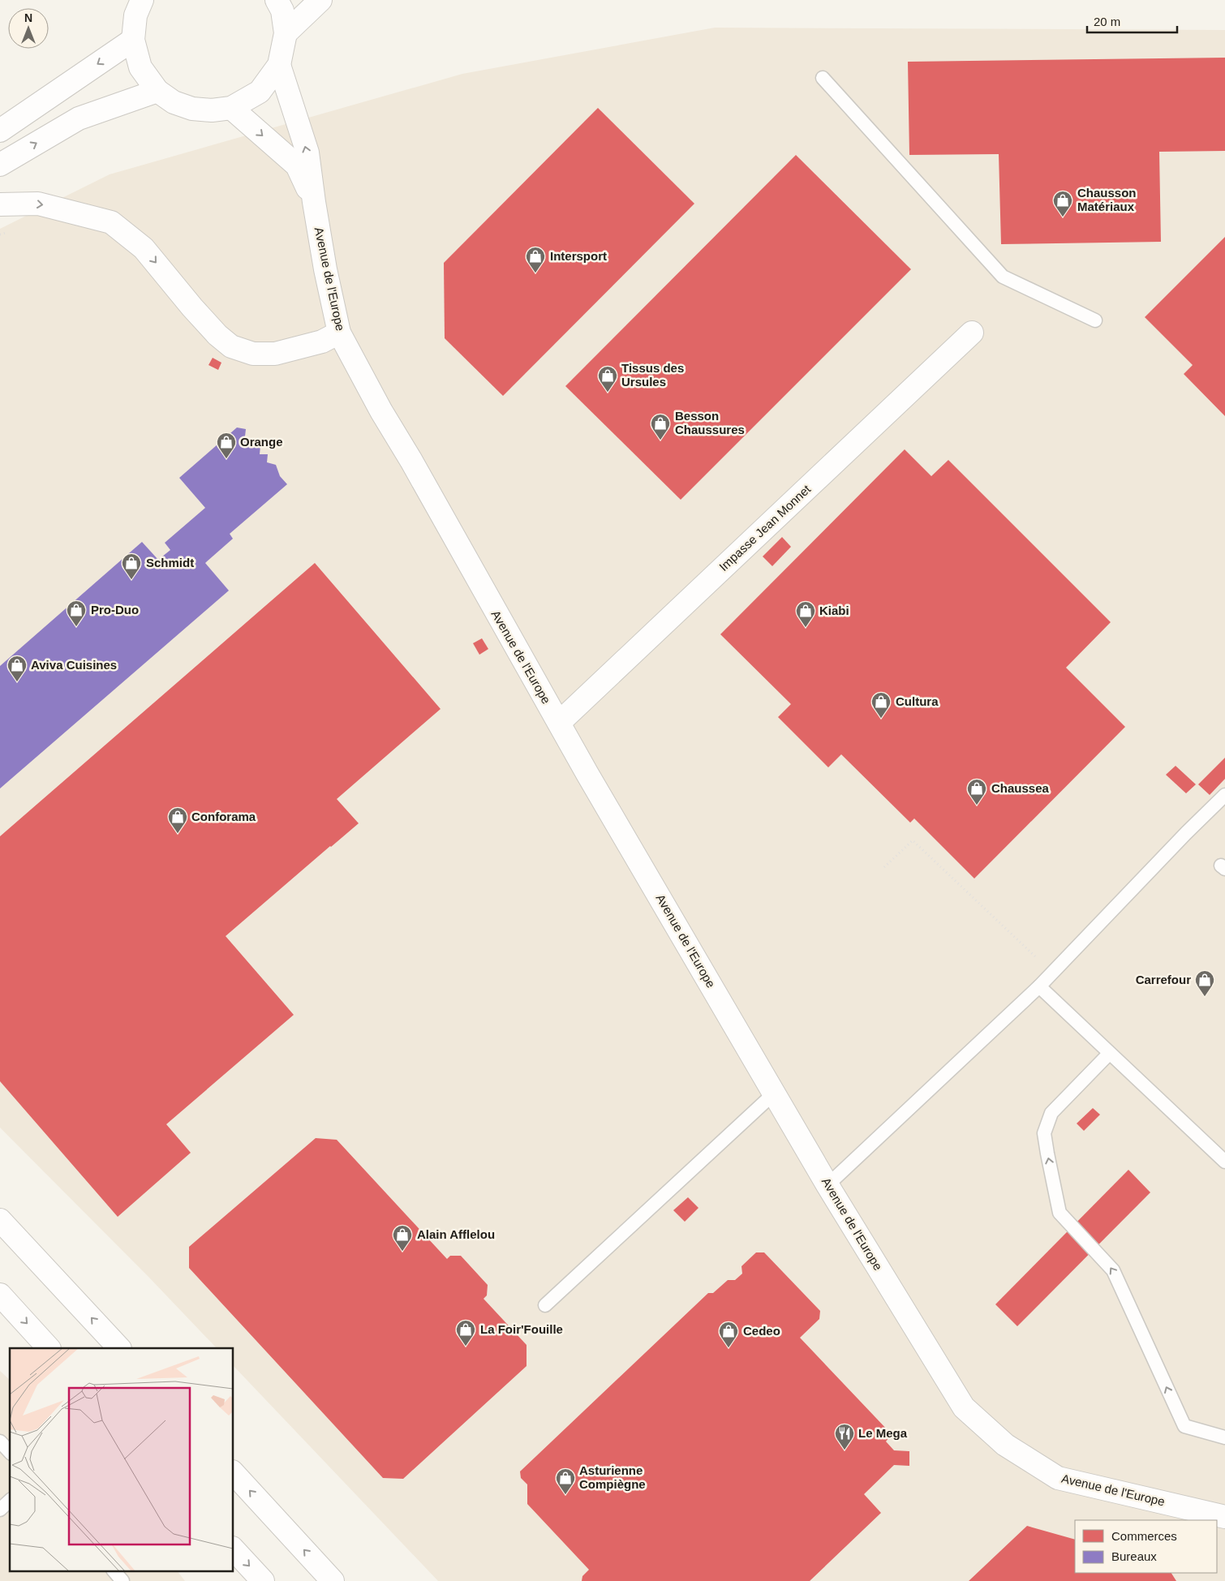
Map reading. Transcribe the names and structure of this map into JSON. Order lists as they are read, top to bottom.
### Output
{
  "streets": {
    "street": ["Avenue de l'Europe", "Impasse Jean Monnet"]
  },
  "crossings": [
    ["Avenue de l'Europe", "Impasse Jean Monnet"]
  ],
  "places": {
    "shop": [
      "Chausson Matériaux",
      "Intersport",
      "Tissus des Ursules",
      "Besson Chaussures",
      "Orange",
      "Schmidt",
      "Pro-Duo",
      "Kiabi",
      "Aviva Cuisines",
      "Cultura",
      "Chaussea",
      "Conforama",
      "Carrefour",
      "Alain Afflelou",
      "La Foir'Fouille",
      "Cedeo",
      "Asturienne Compiègne"
    ],
    "restaurant": ["Le Mega"]
  },
  "legend": ["Commerces", "Bureaux"],
  "scale_bar": "20 m",
  "north": "top"
}
